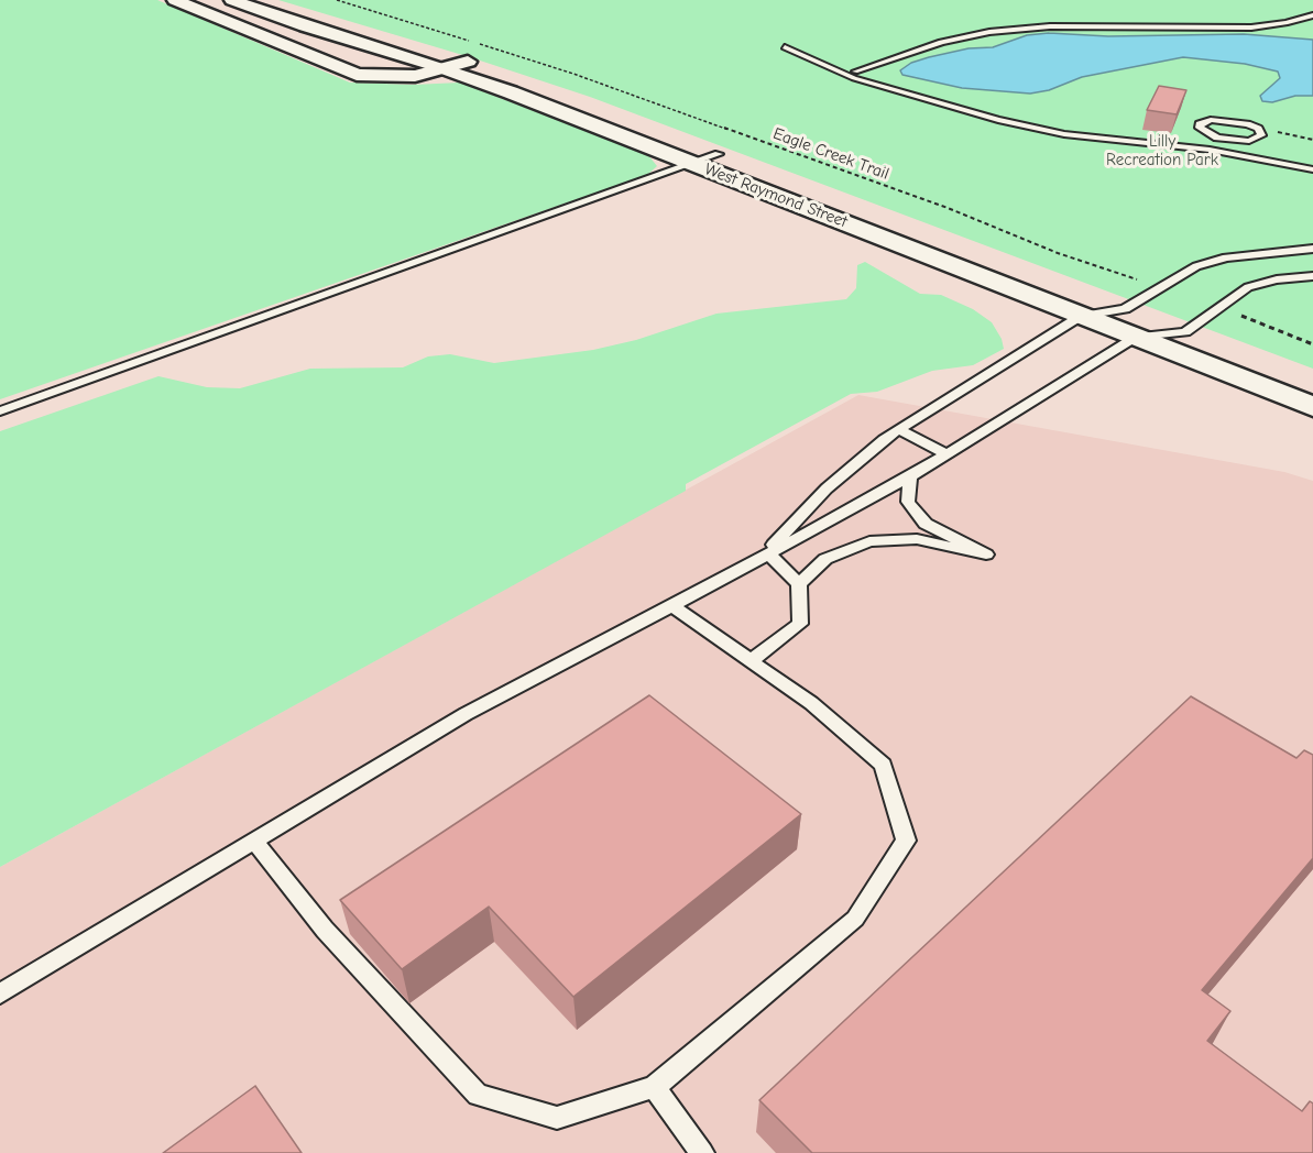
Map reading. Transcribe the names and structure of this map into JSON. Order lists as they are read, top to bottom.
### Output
{
  "streets": {
    "main road": ["West Raymond Street"],
    "path": ["Eagle Creek Trail"]
  },
  "parks": ["Lilly Recreation Park"]
}
